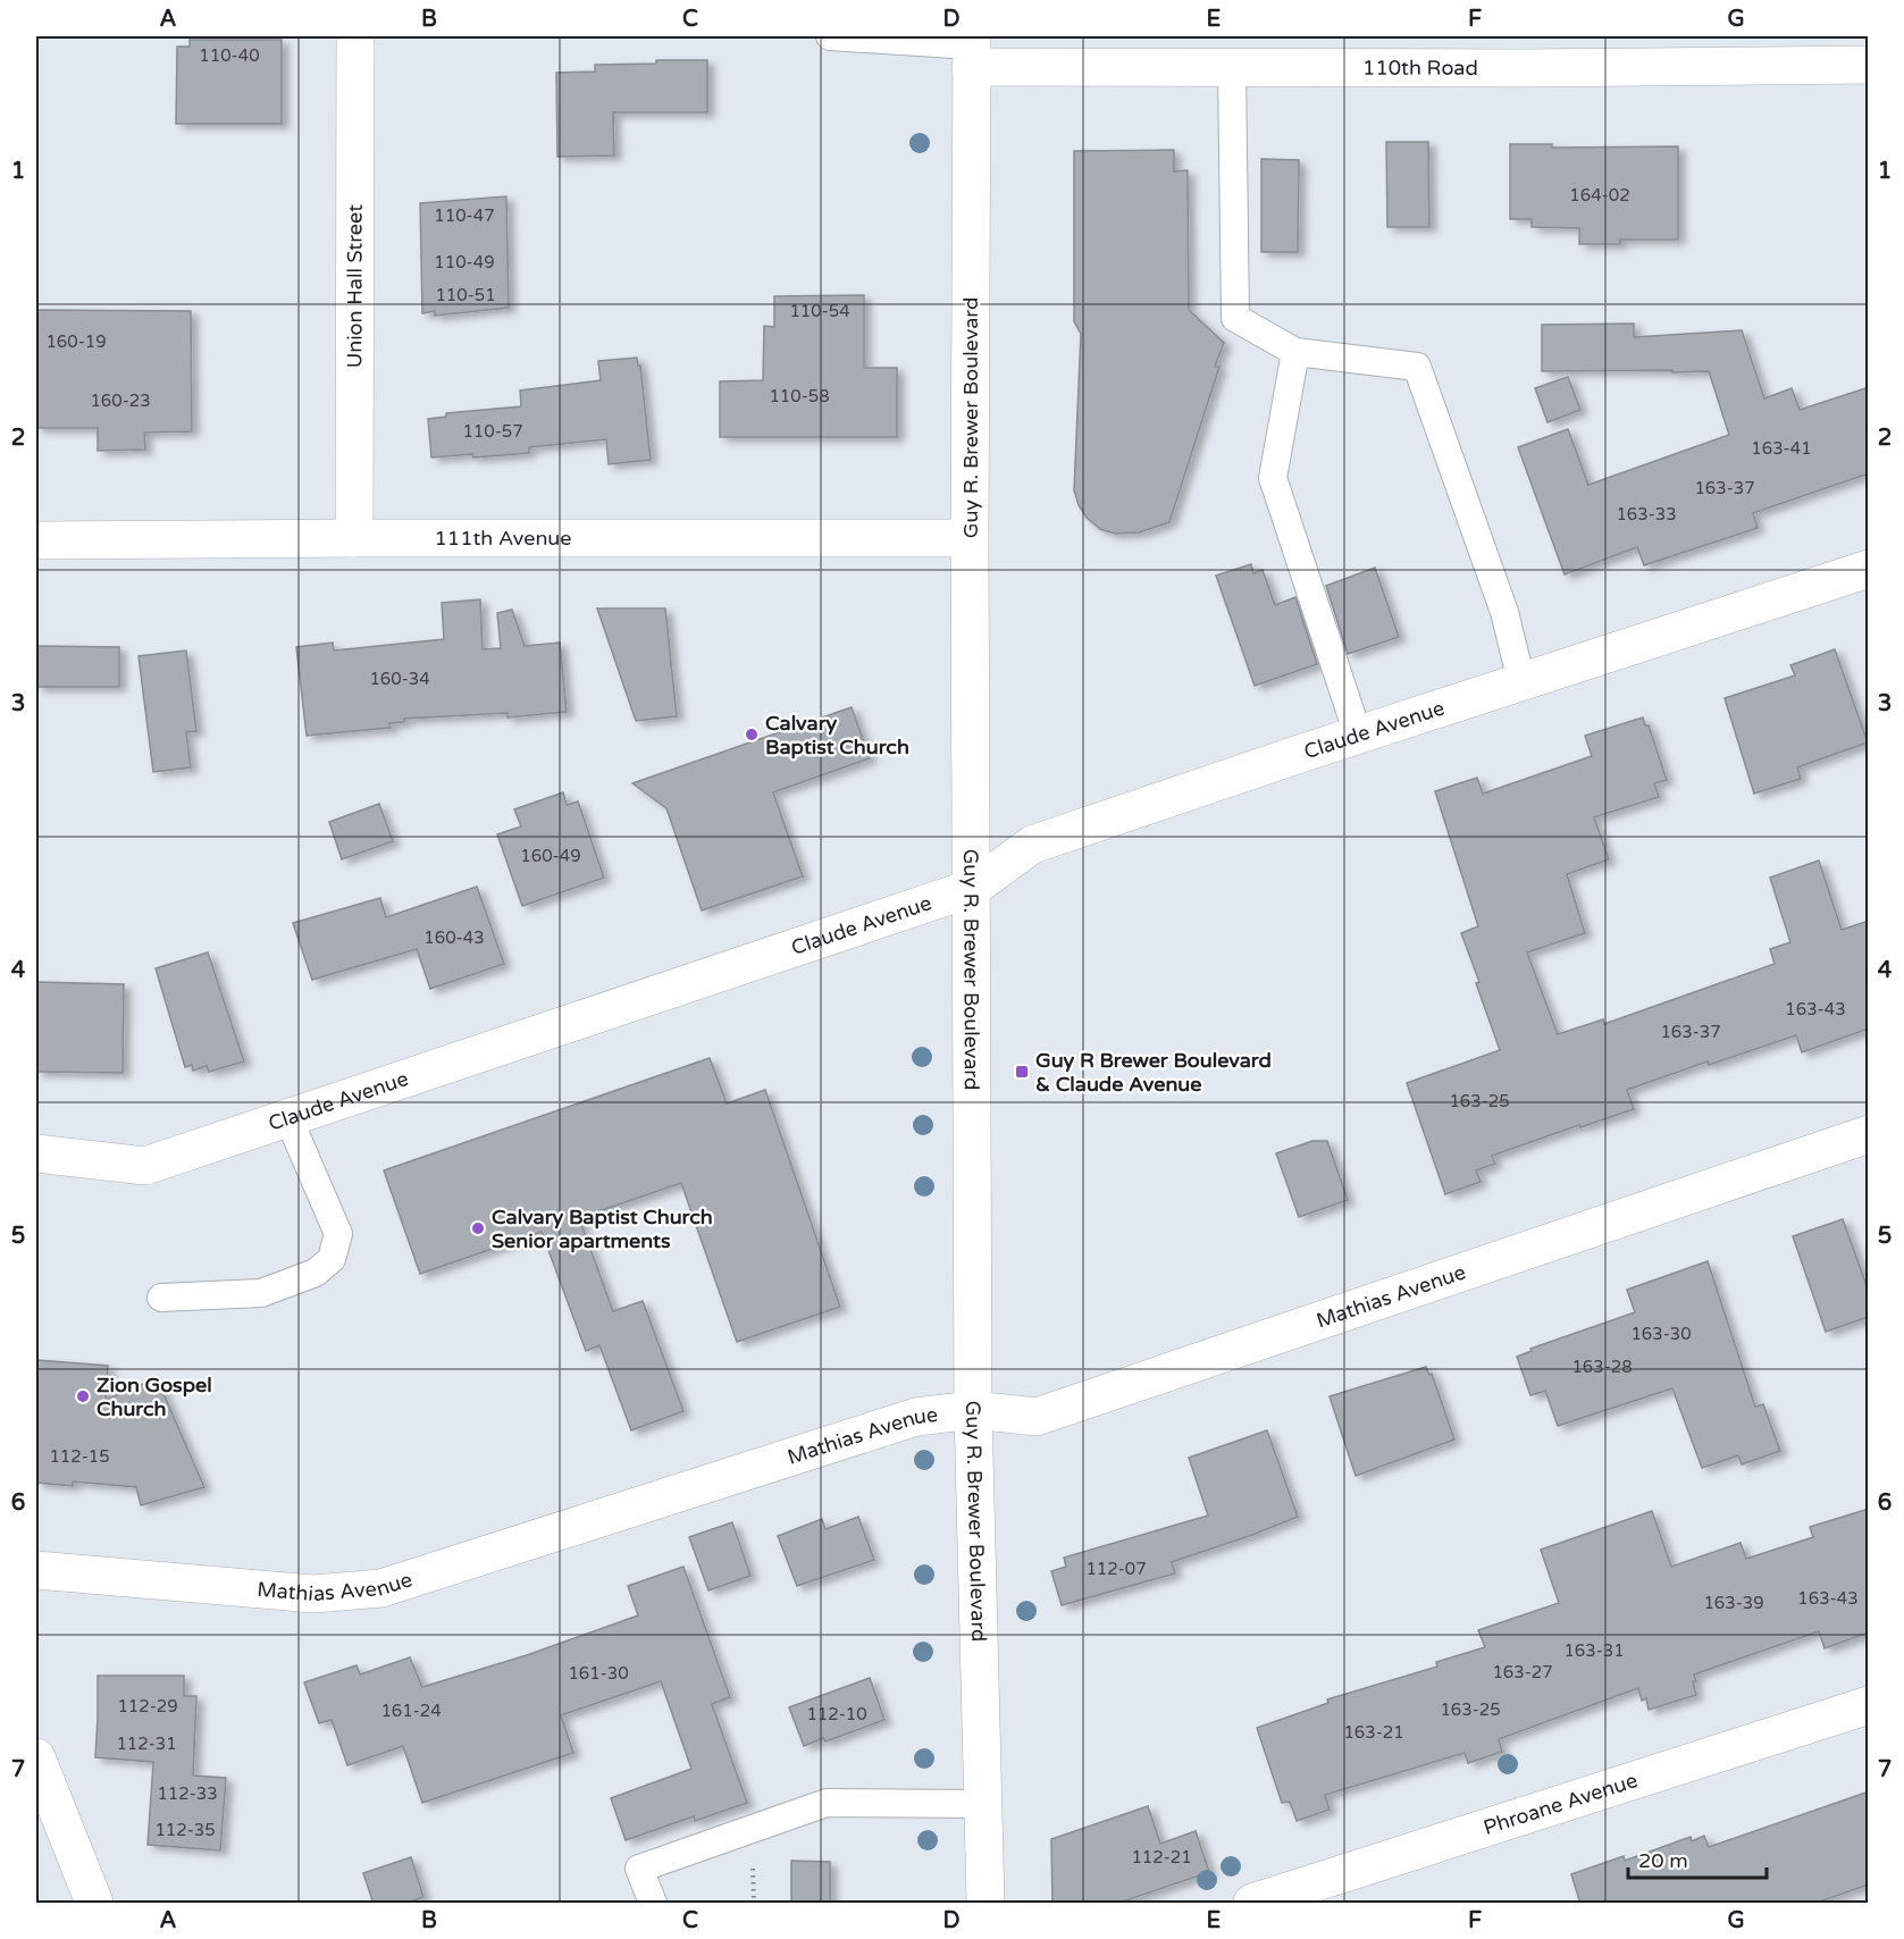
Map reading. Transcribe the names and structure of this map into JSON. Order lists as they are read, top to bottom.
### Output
{
  "streets": {
    "street": [
      "110th Road",
      "Union Hall Street",
      "Guy R. Brewer Boulevard",
      "111th Avenue",
      "Claude Avenue",
      "Mathias Avenue",
      "Phroane Avenue"
    ]
  },
  "crossings": [
    ["110th Road", "Guy R. Brewer Boulevard"],
    ["Union Hall Street", "111th Avenue"],
    ["Guy R. Brewer Boulevard", "111th Avenue"],
    ["Guy R. Brewer Boulevard", "Claude Avenue"],
    ["Guy R. Brewer Boulevard", "Mathias Avenue"]
  ],
  "places": {
    "other": ["Calvary Baptist Church", "Calvary Baptist Church Senior apartments", "Zion Gospel Church"],
    "transit": ["Guy R Brewer Boulevard & Claude Avenue"]
  },
  "house_numbers": [
    "110-40",
    "164-02",
    "110-47",
    "110-49",
    "110-51",
    "110-54",
    "160-19",
    "110-58",
    "160-23",
    "110-57",
    "163-41",
    "163-37",
    "163-33",
    "160-34",
    "160-49",
    "160-43",
    "163-43",
    "163-37",
    "163-25",
    "163-30",
    "163-28",
    "112-15",
    "112-07",
    "163-43",
    "163-39",
    "163-31",
    "163-27",
    "161-30",
    "112-29",
    "163-25",
    "161-24",
    "112-10",
    "163-21",
    "112-31",
    "112-33",
    "112-35",
    "112-21"
  ],
  "scale_bar": "20 m",
  "grid": {
    "columns": [
      "A",
      "B",
      "C",
      "D",
      "E",
      "F",
      "G"
    ],
    "rows": [
      "1",
      "2",
      "3",
      "4",
      "5",
      "6",
      "7"
    ]
  }
}
